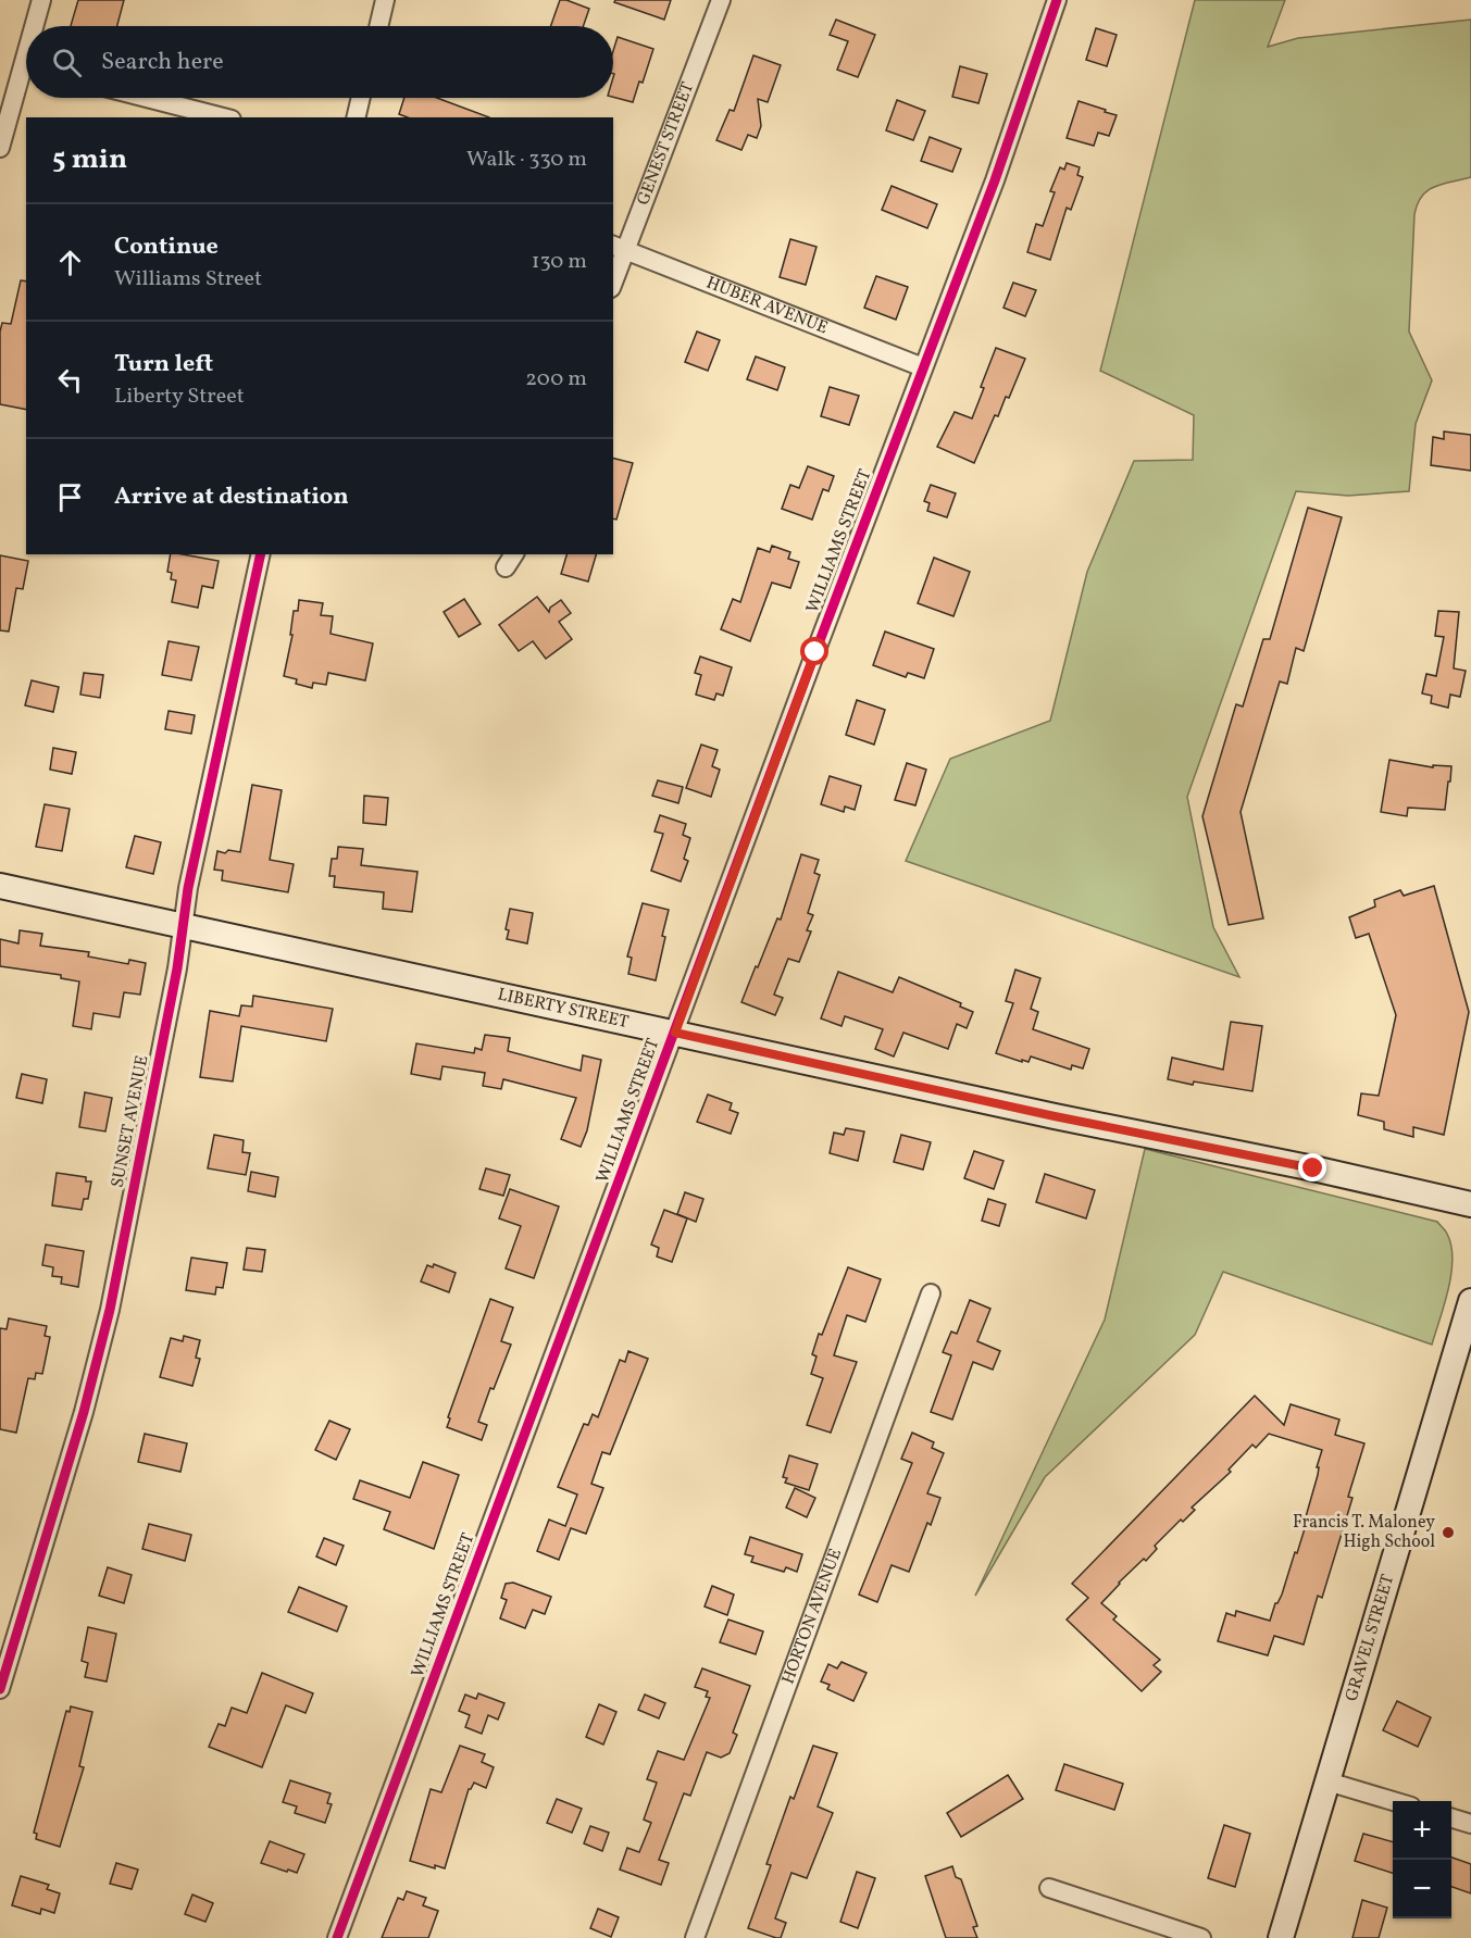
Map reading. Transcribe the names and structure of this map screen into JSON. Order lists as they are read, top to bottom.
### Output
{
  "streets": {
    "main road": ["LIBERTY STREET", "GRAVEL STREET"],
    "street": [
      "GENEST STREET",
      "HUBER AVENUE",
      "WILLIAMS STREET",
      "SUNSET AVENUE",
      "HORTON AVENUE"
    ]
  },
  "crossings": [
    ["GENEST STREET", "HUBER AVENUE"],
    ["HUBER AVENUE", "WILLIAMS STREET"],
    ["WILLIAMS STREET", "LIBERTY STREET"],
    ["LIBERTY STREET", "SUNSET AVENUE"]
  ],
  "places": ["Francis T. Maloney High School"],
  "page": {
    "search": "Search here",
    "heading": ["5 min", "Walk · 330 m"],
    "list": [
      ["Continue", "Williams Street", "130 m"],
      ["Turn left", "Liberty Street", "200 m"],
      "Arrive at destination"
    ],
    "map_buttons": ["+", "−"]
  }
}
